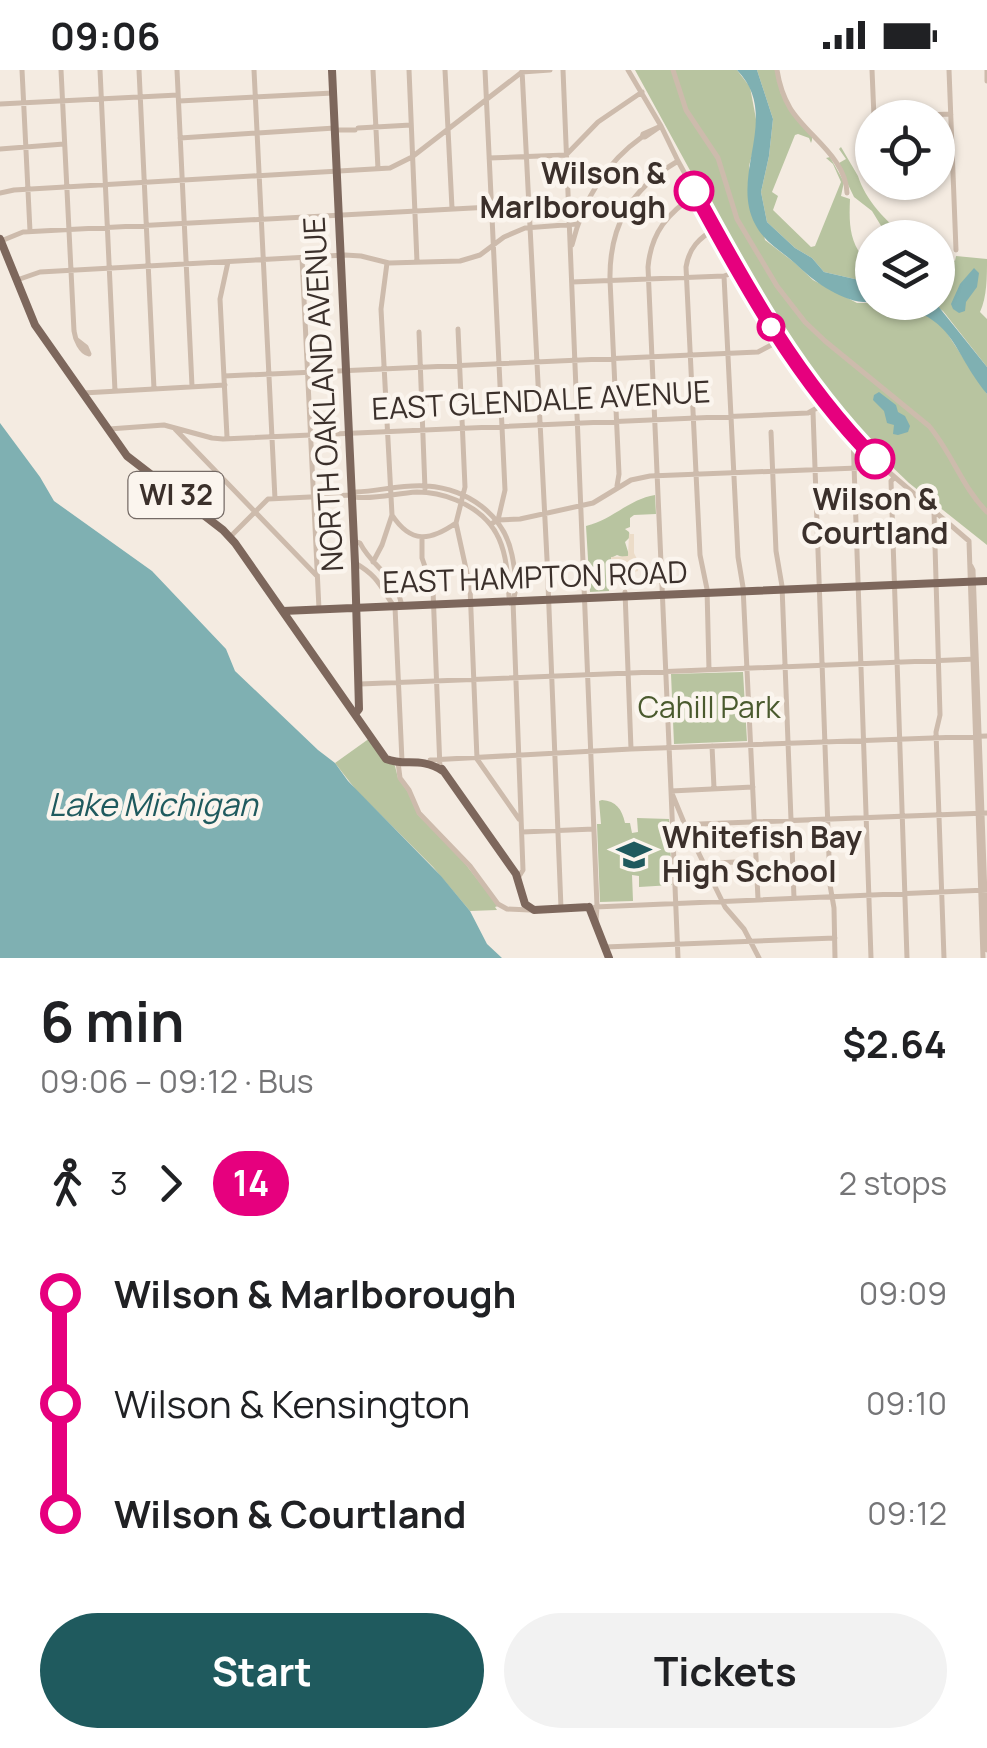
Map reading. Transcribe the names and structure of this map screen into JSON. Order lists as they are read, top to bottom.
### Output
{
  "streets": {
    "main road": ["NORTH OAKLAND AVENUE", "WI 32", "EAST HAMPTON ROAD"],
    "street": ["EAST GLENDALE AVENUE"]
  },
  "crossings": [
    ["NORTH OAKLAND AVENUE", "EAST GLENDALE AVENUE"],
    ["NORTH OAKLAND AVENUE", "WI 32"],
    ["NORTH OAKLAND AVENUE", "EAST HAMPTON ROAD"],
    ["EAST GLENDALE AVENUE", "WI 32"],
    ["WI 32", "EAST HAMPTON ROAD"]
  ],
  "water": ["Lake Michigan"],
  "parks": ["Cahill Park"],
  "places": {
    "other": ["Wilson & Marlborough", "Wilson & Courtland"],
    "school or university": ["Whitefish Bay High School"]
  },
  "lines": ["bus line 14"],
  "page": {
    "status": "09:06",
    "heading": ["6 min", "09:06 – 09:12 · Bus", "$2.64"],
    "legs": ["3", "14", "2 stops"],
    "list": [
      {
        "name": "Wilson & Marlborough",
        "value": "09:09"
      },
      {
        "name": "Wilson & Kensington",
        "value": "09:10"
      },
      {
        "name": "Wilson & Courtland",
        "value": "09:12"
      }
    ],
    "buttons": ["Start", "Tickets"]
  }
}
